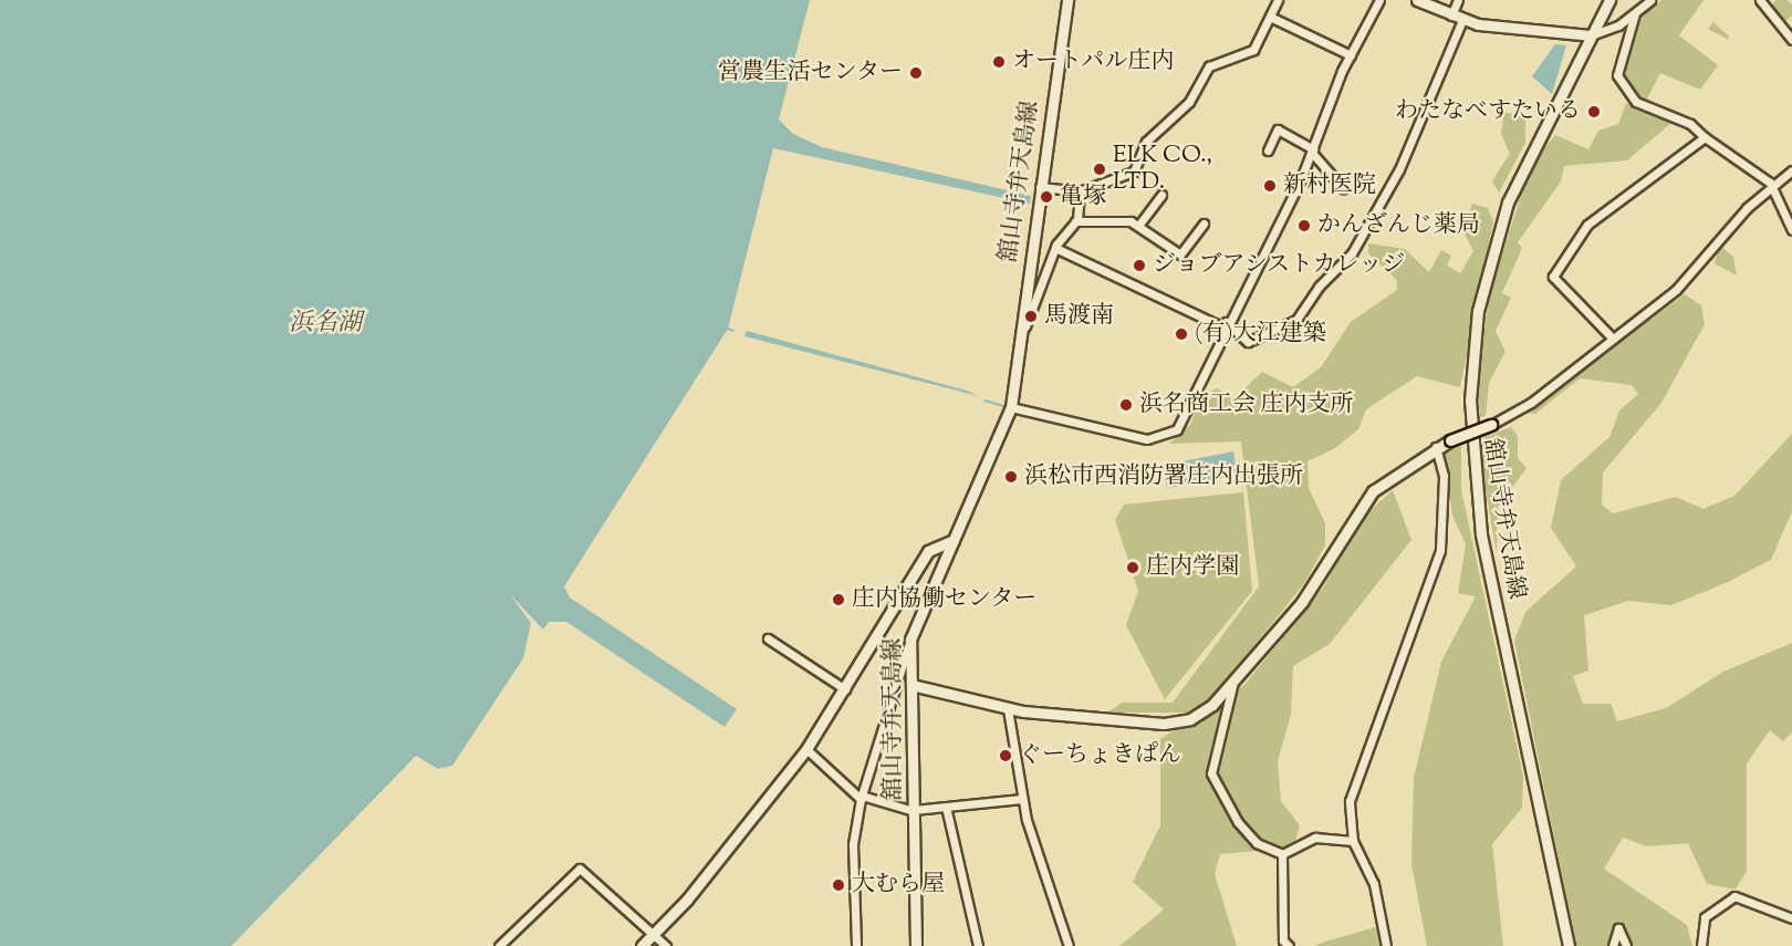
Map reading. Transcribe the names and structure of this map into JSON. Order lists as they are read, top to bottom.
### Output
{
  "streets": {
    "main road": ["舘山寺弁天島線"]
  },
  "water": ["浜名湖"],
  "places": [
    "オートパル庄内",
    "営農生活センター",
    "わたなべすたいる",
    "ELK CO., LTD.",
    "新村医院",
    "亀塚",
    "かんざんじ薬局",
    "ジョブアシストカレッジ",
    "馬渡南",
    "(有)大江建築",
    "浜名商工会 庄内支所",
    "浜松市西消防署庄内出張所",
    "庄内学園",
    "庄内協働センター",
    "ぐーちょきぱん",
    "大むら屋"
  ]
}
